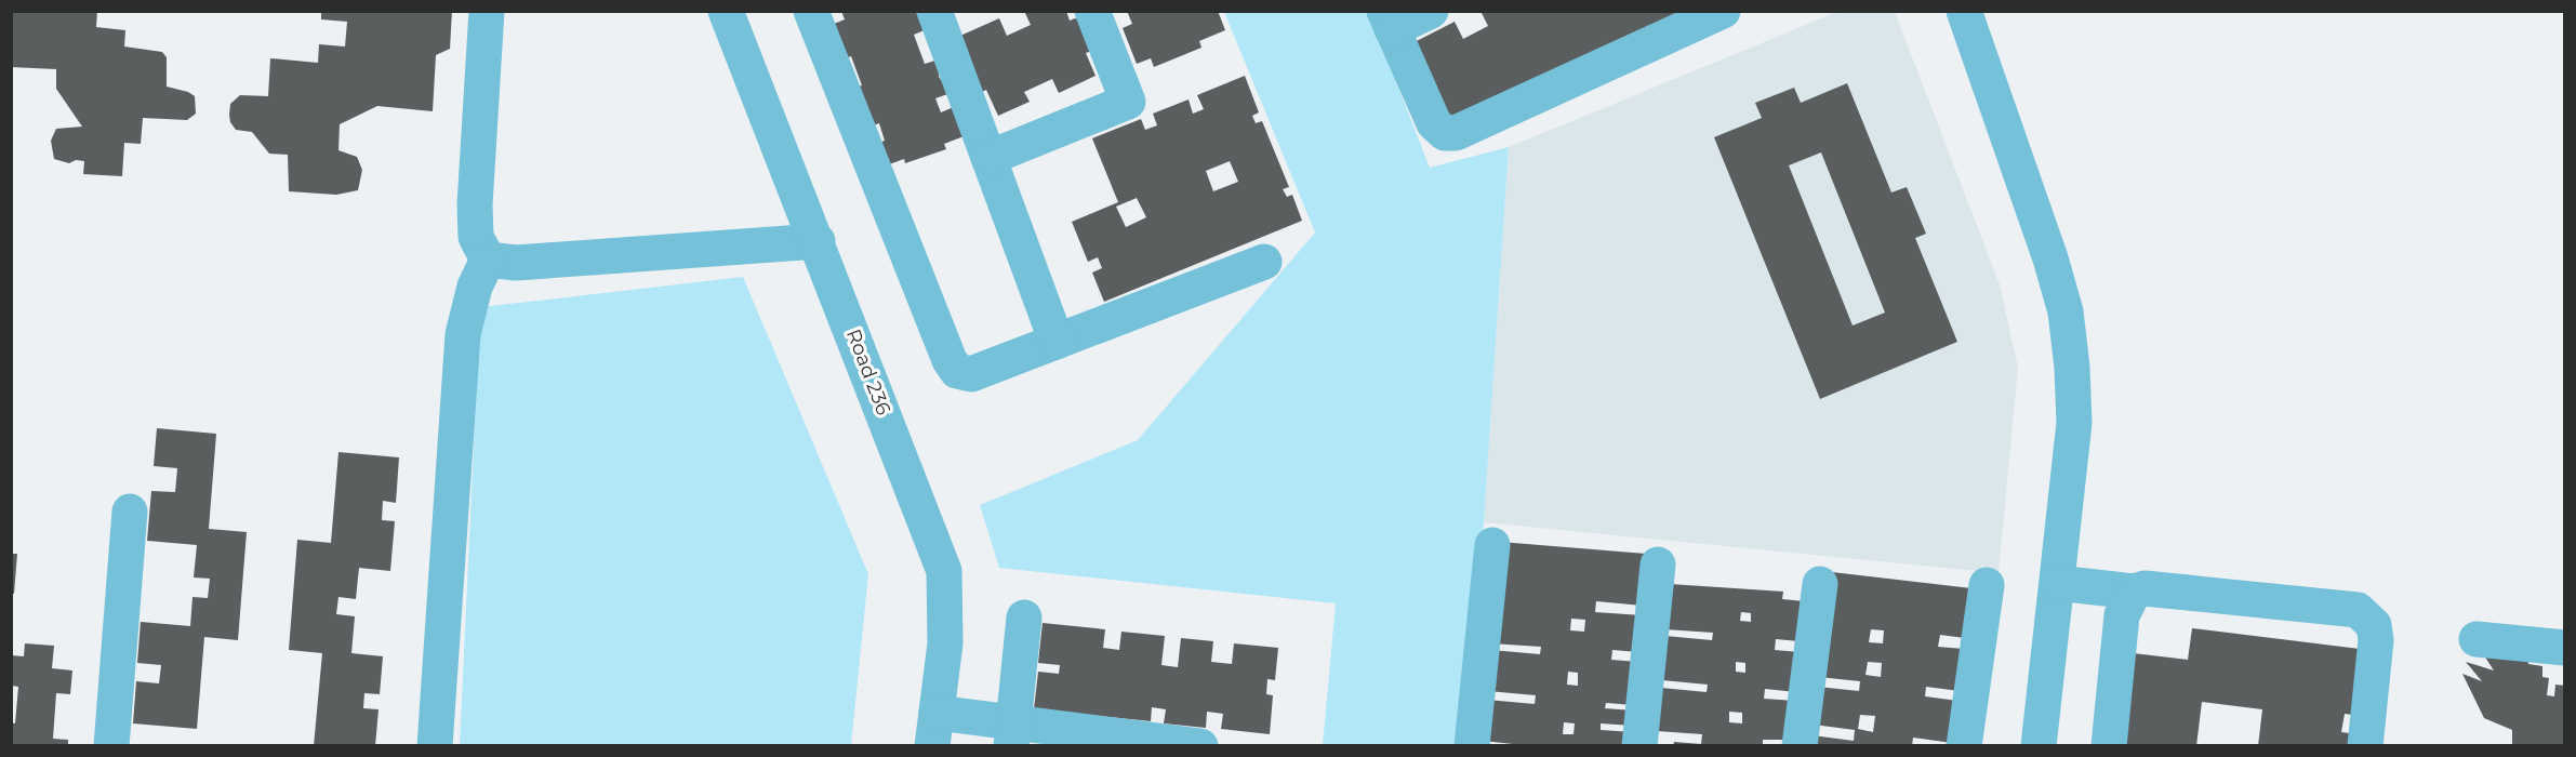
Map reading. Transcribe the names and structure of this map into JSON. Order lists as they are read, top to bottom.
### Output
{
  "streets": {
    "street": ["Road 236"]
  }
}
